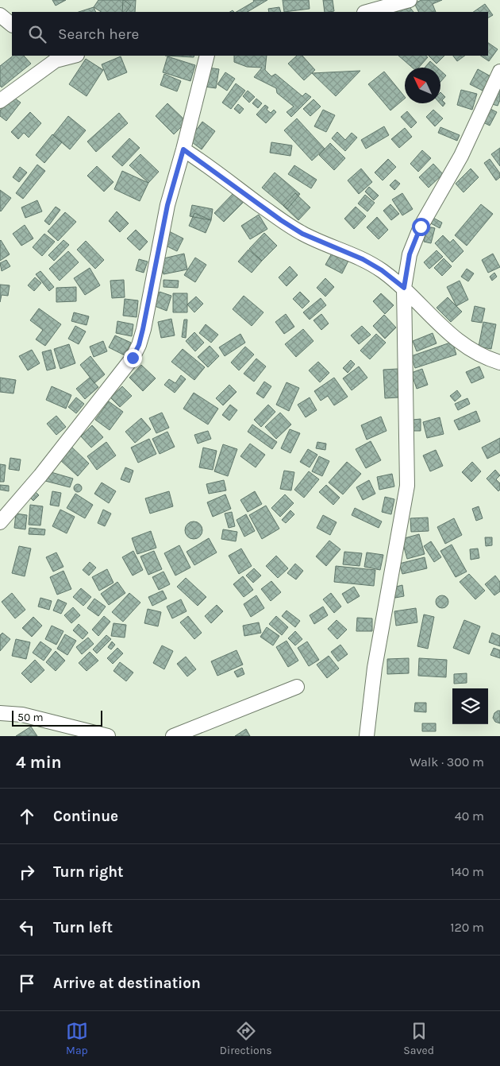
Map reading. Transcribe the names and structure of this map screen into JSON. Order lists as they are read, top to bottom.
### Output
{
  "scale_bar": "50 m",
  "north": "top left",
  "page": {
    "search": "Search here",
    "scale": "50 m",
    "heading": ["4 min", "Walk · 300 m"],
    "list": [
      ["Continue", "40 m"],
      ["Turn right", "140 m"],
      ["Turn left", "120 m"],
      "Arrive at destination"
    ],
    "nav": ["Map", "Directions", "Saved"]
  }
}
